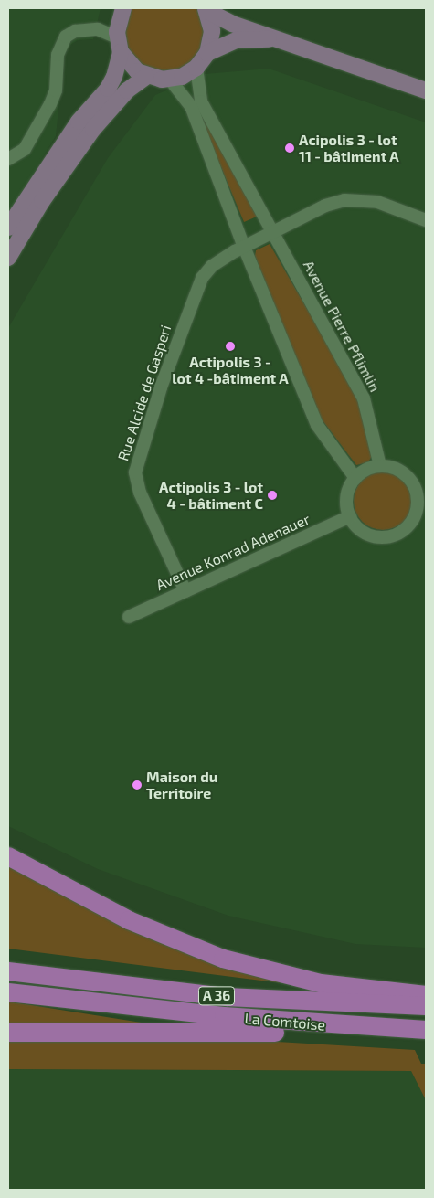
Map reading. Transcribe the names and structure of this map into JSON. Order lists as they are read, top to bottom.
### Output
{
  "streets": {
    "highway": ["A 36", "La Comtoise"],
    "street": ["Avenue Pierre Pflimlin", "Rue Alcide de Gasperi", "Avenue Konrad Adenauer"]
  },
  "crossings": [
    ["Avenue Pierre Pflimlin", "Avenue Konrad Adenauer"],
    ["Rue Alcide de Gasperi", "Avenue Konrad Adenauer"]
  ],
  "places": [
    "Acipolis 3 - lot 11 - bâtiment A",
    "Actipolis 3 - lot 4 -bâtiment A",
    "Actipolis 3 - lot 4 - bâtiment C",
    "Maison du Territoire"
  ]
}
